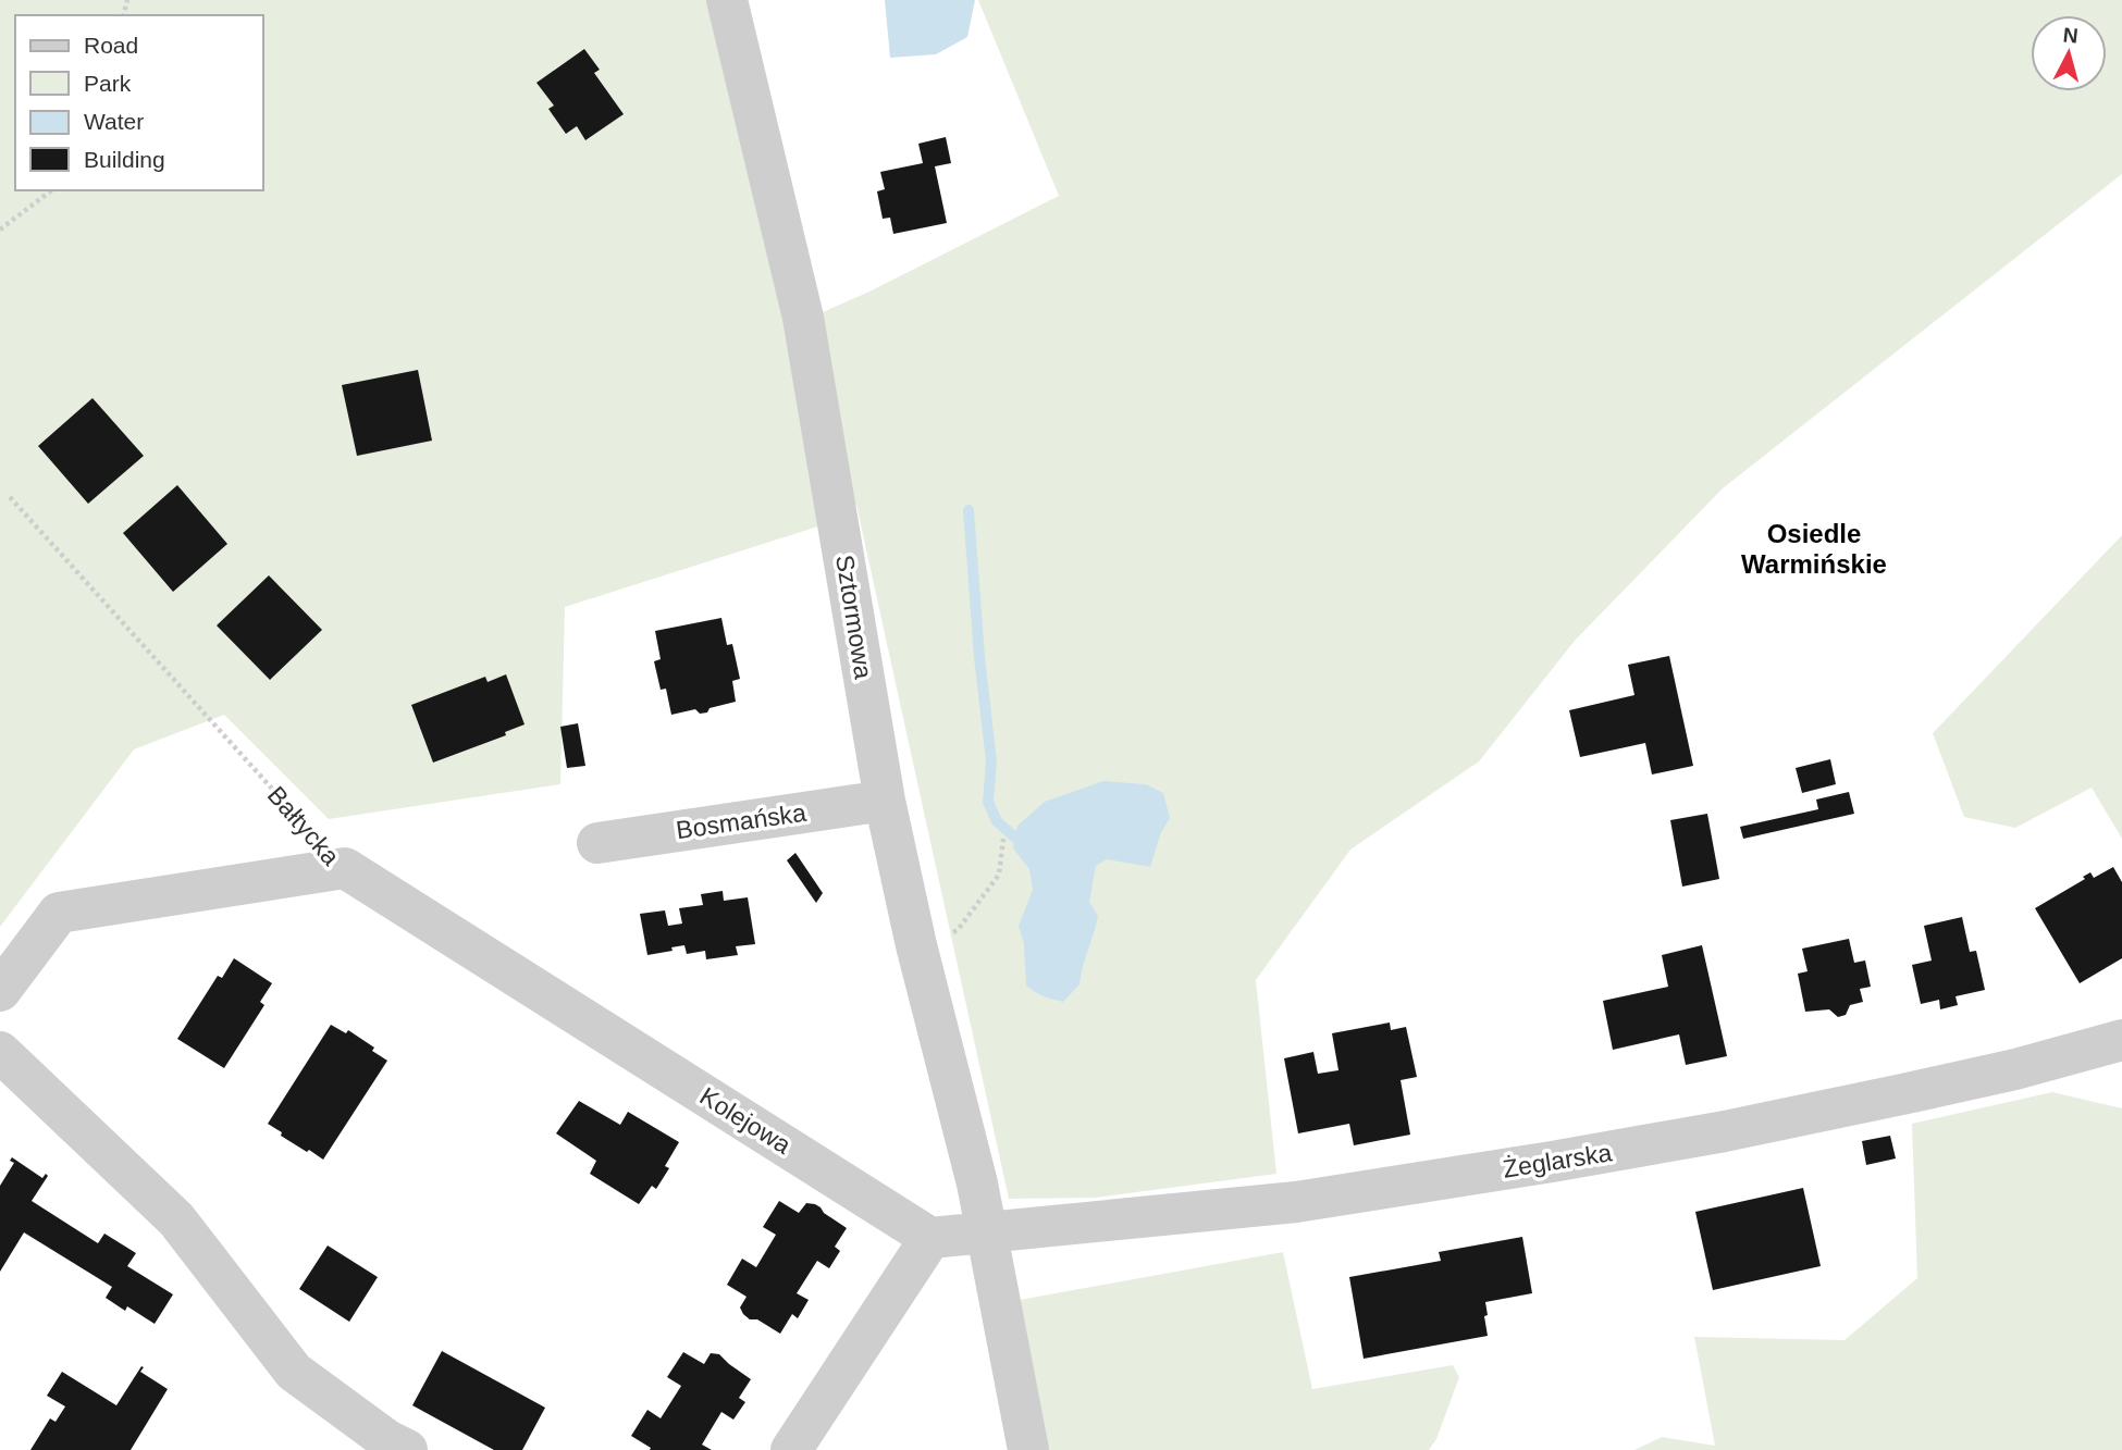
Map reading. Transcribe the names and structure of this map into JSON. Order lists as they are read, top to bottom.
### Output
{
  "streets": {
    "street": [
      "Sztormowa",
      "Bosmańska",
      "Bałtycka",
      "Kolejowa",
      "Żeglarska"
    ]
  },
  "crossings": [
    ["Sztormowa", "Bosmańska"],
    ["Sztormowa", "Żeglarska"],
    ["Bałtycka", "Kolejowa"],
    ["Kolejowa", "Żeglarska"]
  ],
  "districts": ["Osiedle Warmińskie"],
  "legend": [
    "Road",
    "Park",
    "Water",
    "Building"
  ],
  "north": "top"
}
